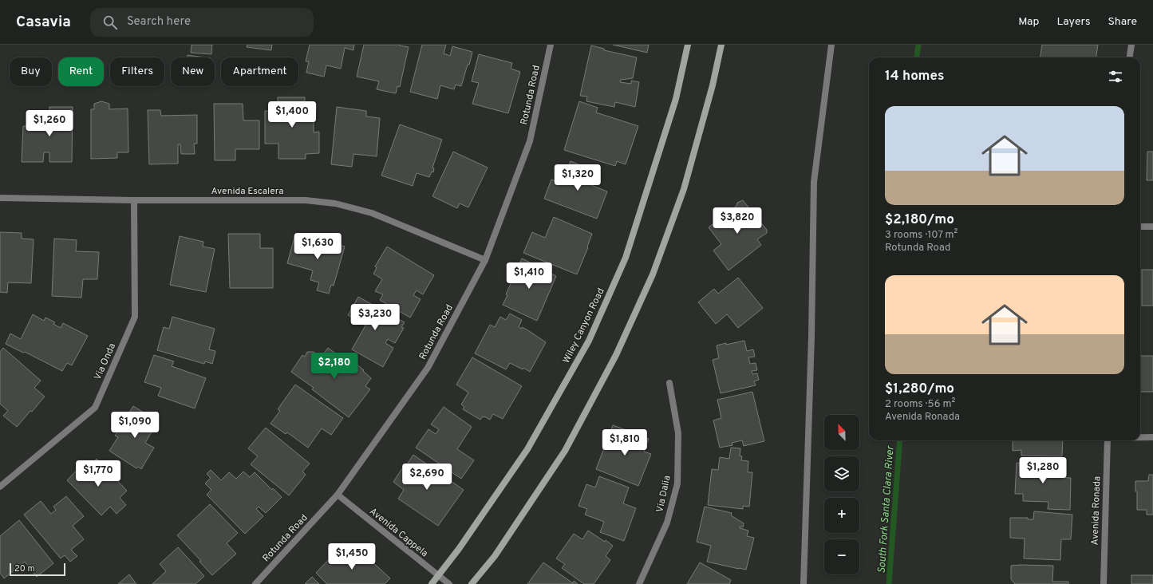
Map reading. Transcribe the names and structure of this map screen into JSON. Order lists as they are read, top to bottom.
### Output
{
  "streets": {
    "main road": ["Wiley Canyon Road"],
    "street": [
      "Rotunda Road",
      "Avenida Escalera",
      "Via Onda",
      "Via Dalia",
      "Avenida Ronada",
      "Avenida Cappela"
    ]
  },
  "crossings": [
    ["Rotunda Road", "Avenida Escalera"],
    ["Rotunda Road", "Avenida Cappela"],
    ["Avenida Escalera", "Via Onda"],
    ["Wiley Canyon Road", "Avenida Cappela"]
  ],
  "water": ["South Fork Santa Clara River"],
  "scale_bar": "20 m",
  "north": "top left",
  "page": {
    "header": "Casavia",
    "search": "Search here",
    "nav": ["Map", "Layers", "Share"],
    "chip": [
      "Buy",
      "Rent",
      "Filters",
      "New",
      "Apartment"
    ],
    "heading": "14 homes",
    "list": [
      {
        "name": "$2,180/mo",
        "note": "3 rooms · 107 m² · Rotunda Road"
      },
      {
        "name": "$1,280/mo",
        "note": "2 rooms · 56 m² · Avenida Ronada"
      }
    ],
    "price": [
      "$1,400",
      "$1,260",
      "$1,320",
      "$3,820",
      "$1,630",
      "$1,410",
      "$3,230",
      "$2,180",
      "$1,090",
      "$1,810",
      "$1,280",
      "$1,770",
      "$2,690",
      "$1,450"
    ],
    "map_buttons": ["+", "−"],
    "scale": "20 m"
  }
}
